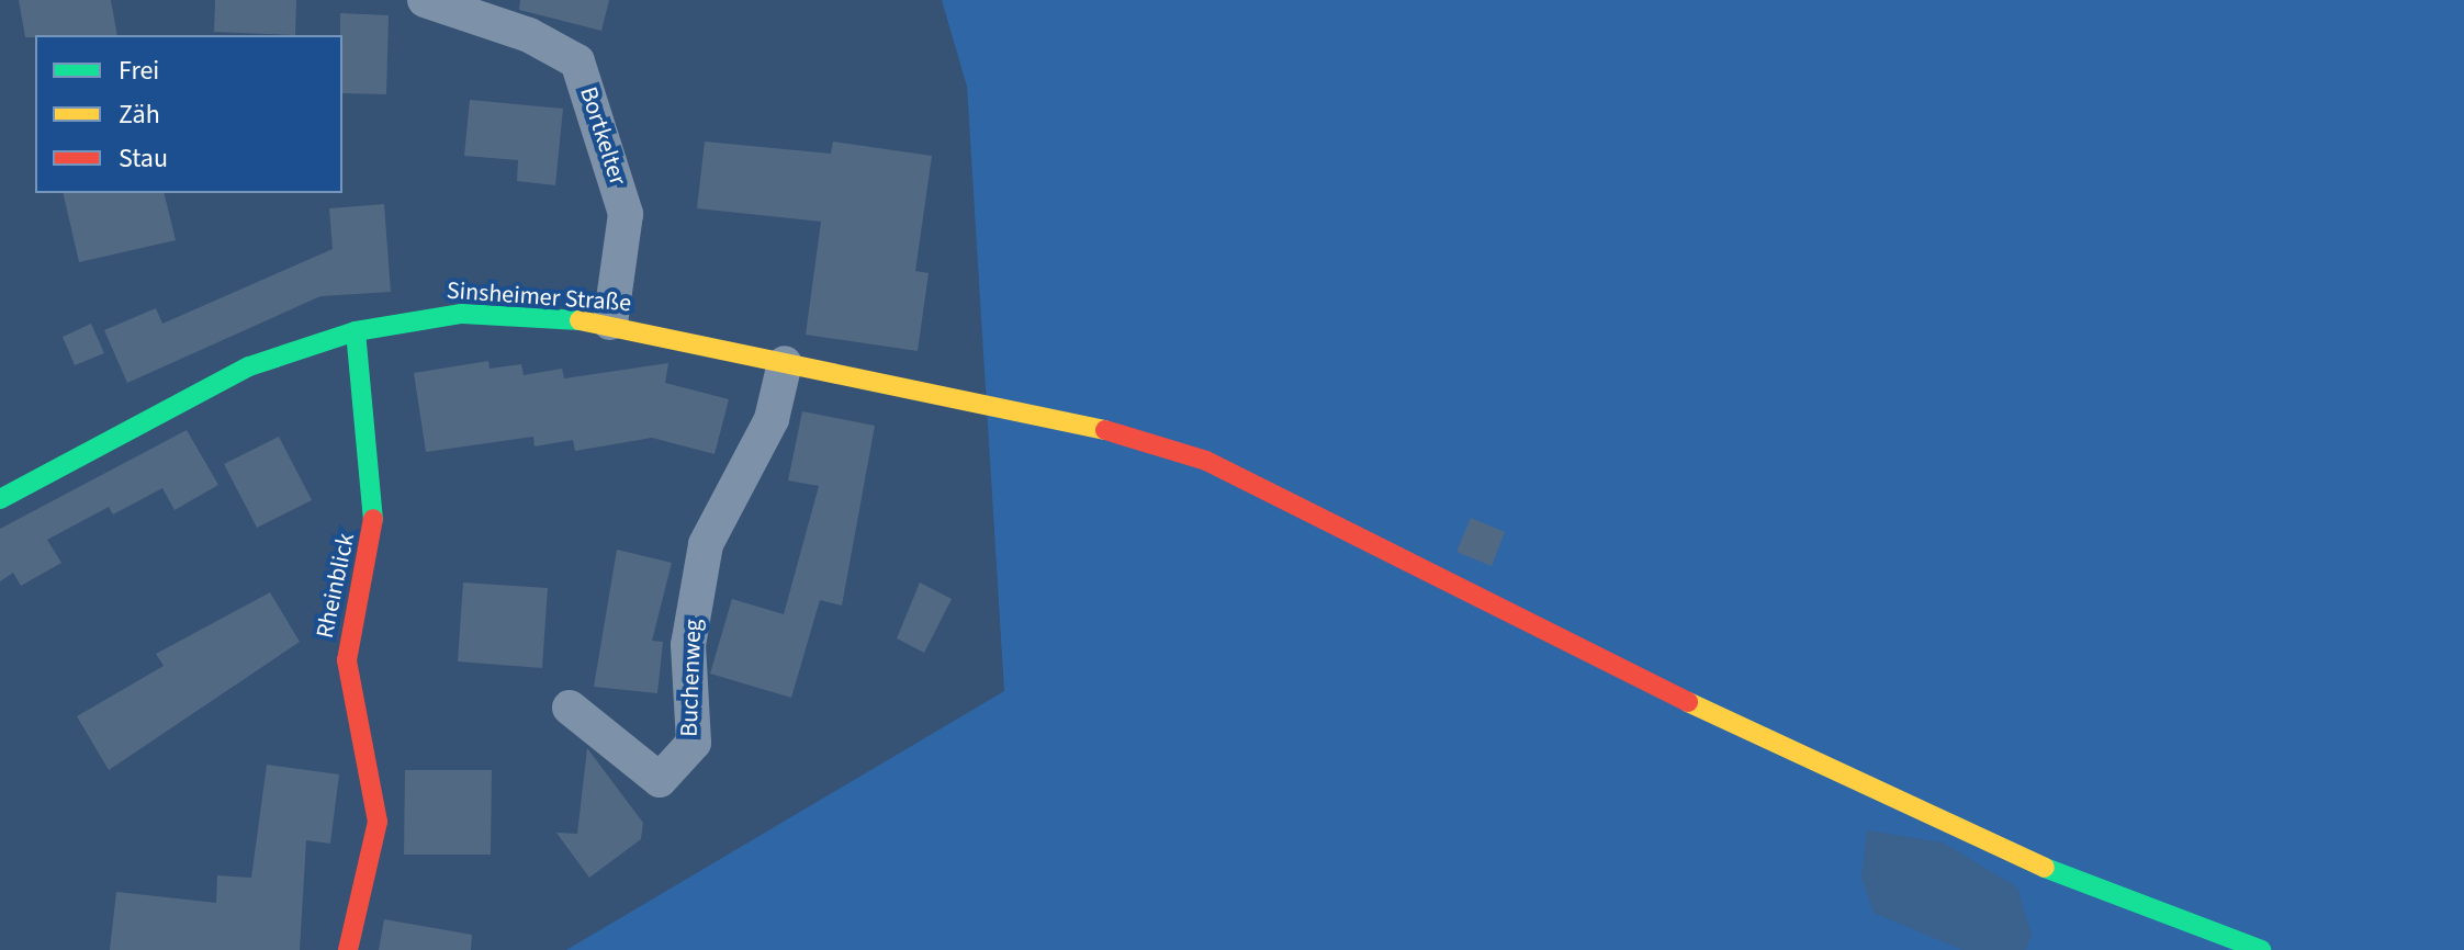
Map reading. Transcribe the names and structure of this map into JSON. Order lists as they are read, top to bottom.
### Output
{
  "streets": {
    "street": [
      "Bortkelter",
      "Sinsheimer Straße",
      "Rheinblick",
      "Buchenweg"
    ]
  },
  "crossings": [
    ["Bortkelter", "Sinsheimer Straße"],
    ["Sinsheimer Straße", "Rheinblick"],
    ["Sinsheimer Straße", "Buchenweg"]
  ],
  "legend": ["Frei", "Zäh", "Stau"]
}
